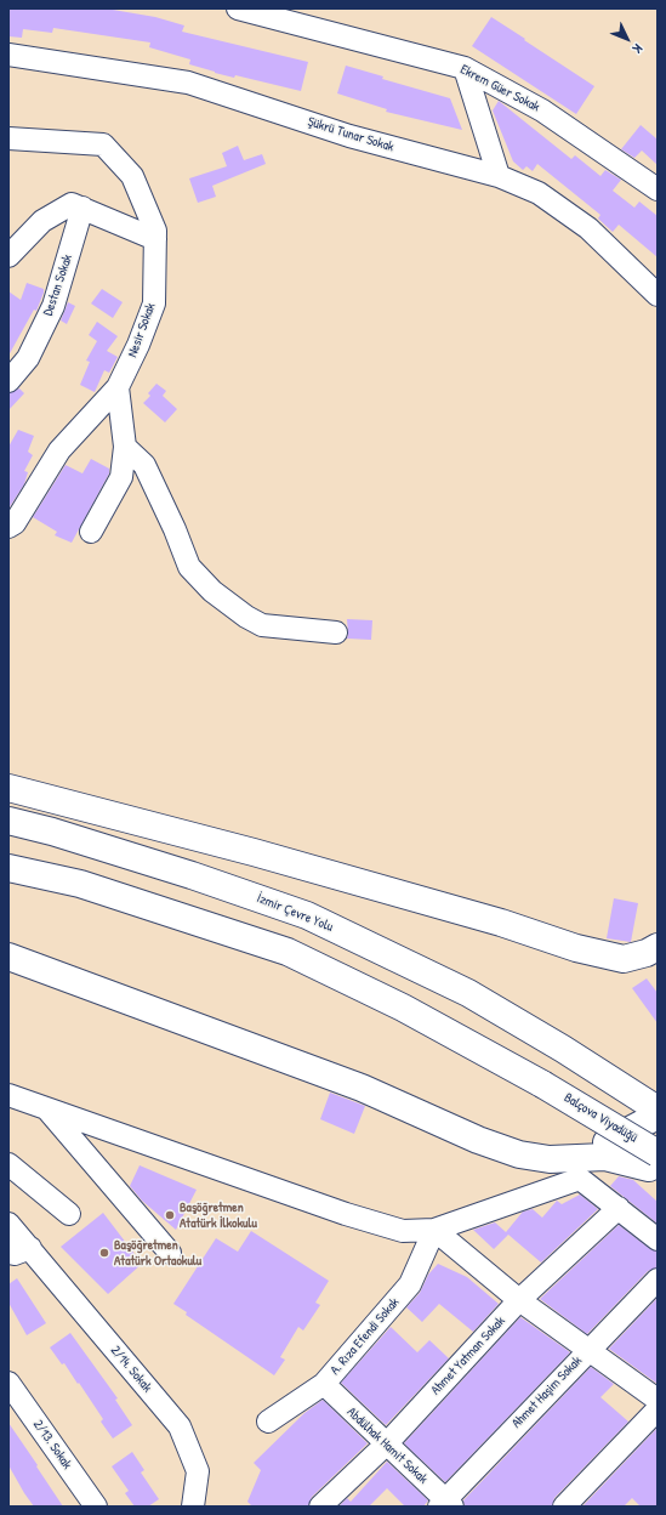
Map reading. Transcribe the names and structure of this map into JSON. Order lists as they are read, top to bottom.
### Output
{
  "streets": {
    "highway": ["İzmir Çevre Yolu", "Balçova Viyadüğü"],
    "street": [
      "Ekrem Güer Sokak",
      "Şükrü Tunar Sokak",
      "Destan Sokak",
      "Nesir Sokak",
      "A. Rıza Efendi Sokak",
      "Ahmet Yatman Sokak",
      "2/14. Sokak",
      "Ahmet Haşim Sokak",
      "2/13. Sokak",
      "Abdülhak Hamit Sokak"
    ]
  },
  "crossings": [
    ["A. Rıza Efendi Sokak", "Abdülhak Hamit Sokak"],
    ["Ahmet Yatman Sokak", "Abdülhak Hamit Sokak"],
    ["Ahmet Haşim Sokak", "Abdülhak Hamit Sokak"]
  ],
  "places": ["Başöğretmen Atatürk İlkokulu", "Başöğretmen Atatürk Ortaokulu"],
  "north": "bottom right"
}
